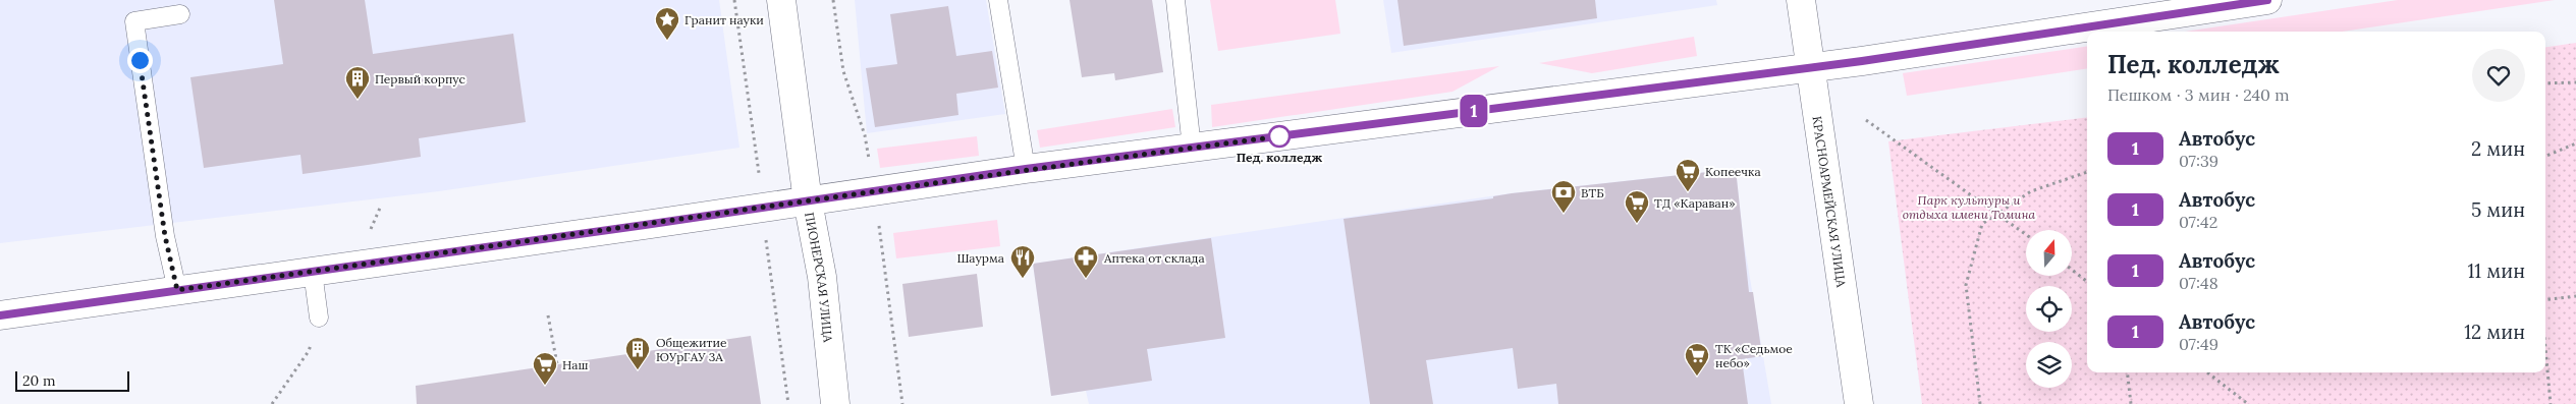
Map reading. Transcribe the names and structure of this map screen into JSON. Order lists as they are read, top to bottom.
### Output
{
  "streets": {
    "main road": ["КРАСНОАРМЕЙСКАЯ УЛИЦА", "ПИОНЕРСКАЯ УЛИЦА"]
  },
  "parks": ["Парк культуры и отдыха имени Томина"],
  "places": {
    "place": ["Гранит науки"],
    "building": ["Первый корпус", "Общежитие ЮУрГАУ 3А"],
    "other": ["Пед. колледж"],
    "supermarket": [
      "Копеечка",
      "ТД «Караван»",
      "ТК «Седьмое небо»",
      "Наш"
    ],
    "bank": ["ВТБ"],
    "restaurant": ["Шаурма"],
    "pharmacy": ["Аптека от склада"]
  },
  "lines": ["bus line 1"],
  "scale_bar": "20 m",
  "north": "top",
  "page": {
    "on_map": "1",
    "heading": ["Пед. колледж", "Пешком · 3 мин · 240 m"],
    "list": [
      {
        "mark": "1",
        "name": "Автобус",
        "note": "07:39",
        "value": "2 мин"
      },
      {
        "mark": "1",
        "name": "Автобус",
        "note": "07:42",
        "value": "5 мин"
      },
      {
        "mark": "1",
        "name": "Автобус",
        "note": "07:48",
        "value": "11 мин"
      },
      {
        "mark": "1",
        "name": "Автобус",
        "note": "07:49",
        "value": "12 мин"
      }
    ],
    "scale": "20 m"
  }
}
